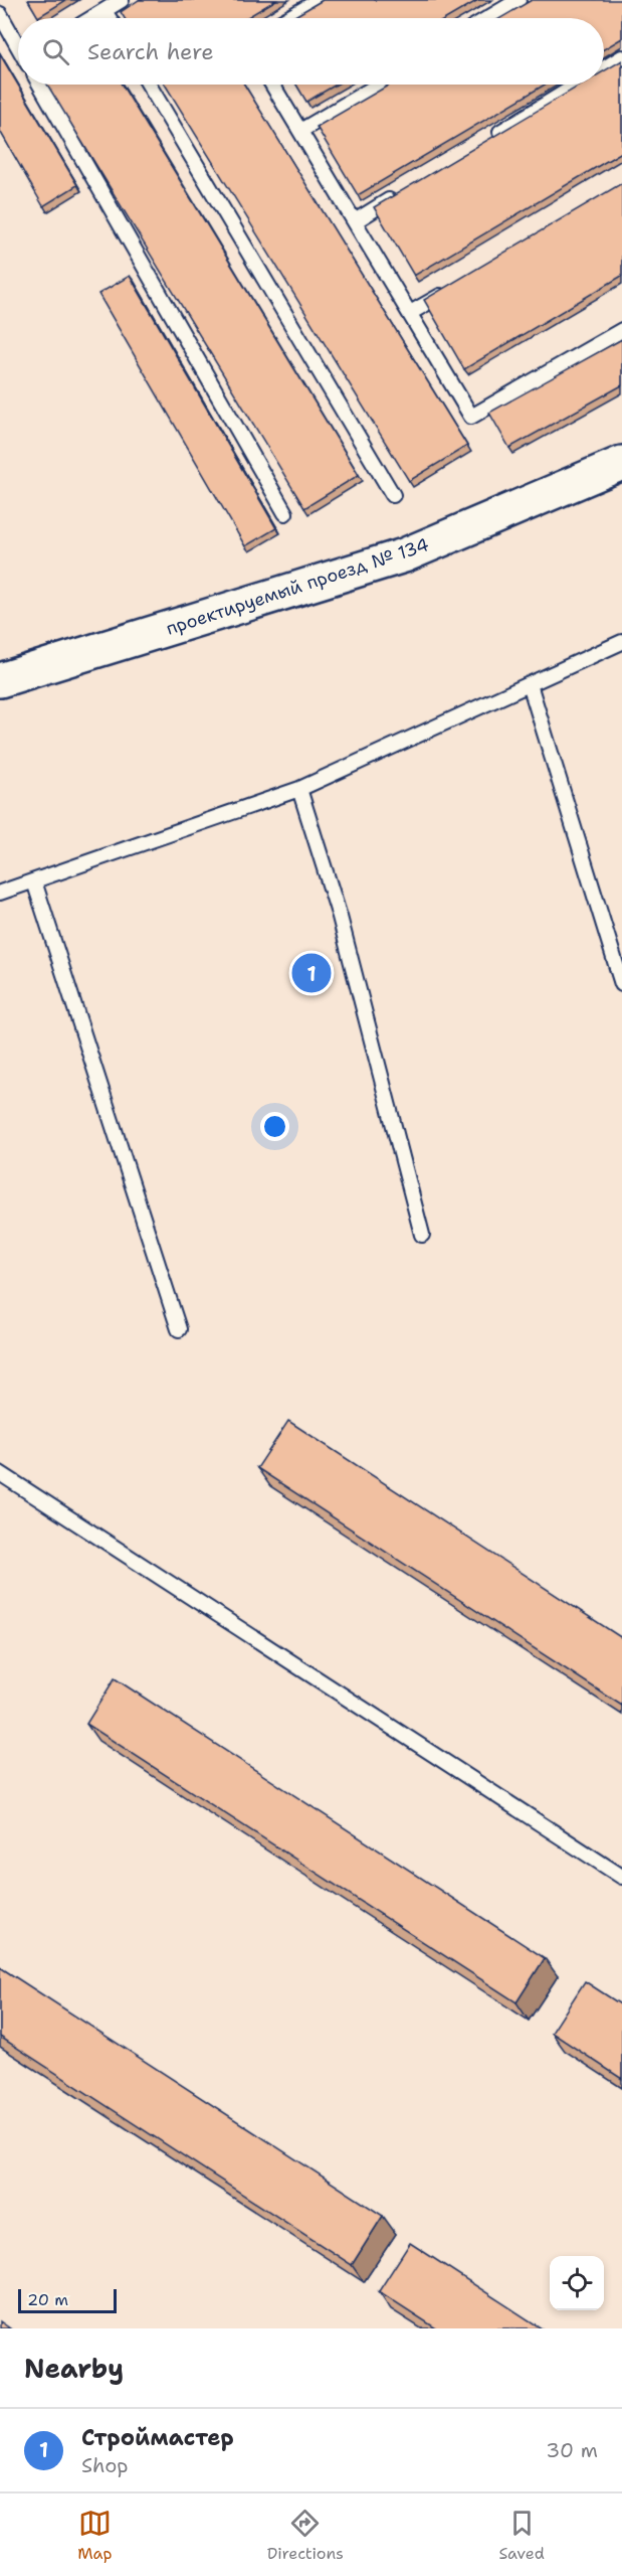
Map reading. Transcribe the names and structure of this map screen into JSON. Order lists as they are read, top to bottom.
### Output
{
  "streets": {
    "street": ["проектируемый проезд № 134"]
  },
  "scale_bar": "20 m",
  "page": {
    "search": "Search here",
    "pins": "1",
    "scale": "20 m",
    "heading": "Nearby",
    "list": [
      {
        "mark": "1",
        "name": "Строймастер",
        "note": "Shop",
        "value": "30 m"
      }
    ],
    "nav": ["Map", "Directions", "Saved"]
  }
}
